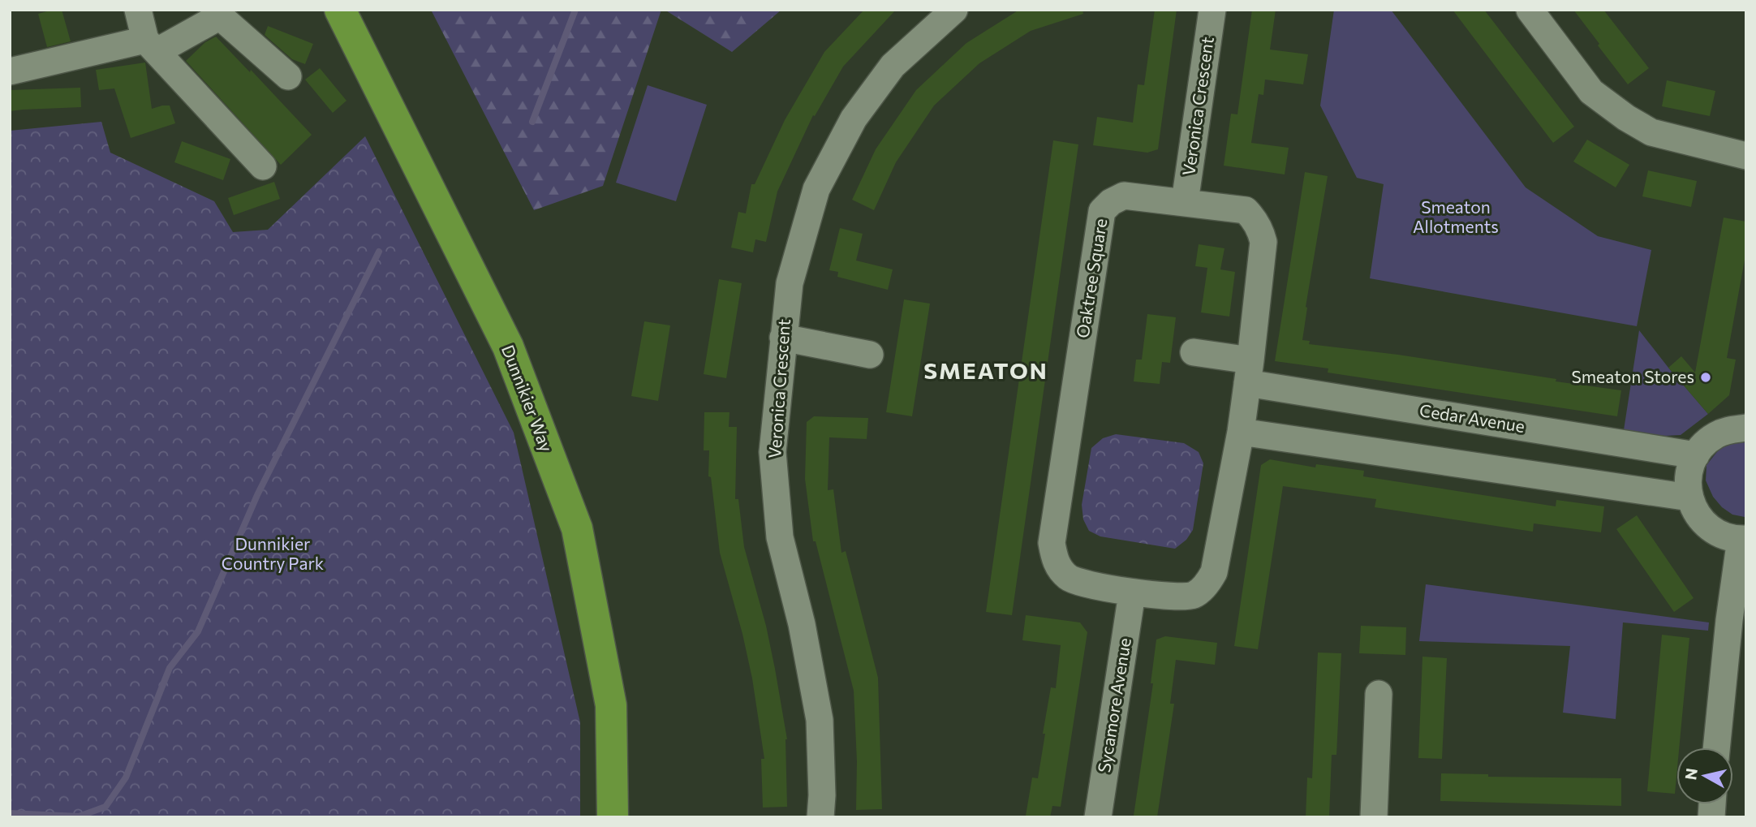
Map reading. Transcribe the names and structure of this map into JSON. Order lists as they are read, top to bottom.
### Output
{
  "streets": {
    "main road": ["Dunnikier Way"],
    "street": [
      "Veronica Crescent",
      "Oaktree Square",
      "Cedar Avenue",
      "Sycamore Avenue"
    ]
  },
  "crossings": [
    ["Veronica Crescent", "Oaktree Square"],
    ["Oaktree Square", "Cedar Avenue"],
    ["Oaktree Square", "Sycamore Avenue"]
  ],
  "districts": ["SMEATON"],
  "parks": ["Smeaton Allotments", "Dunnikier Country Park"],
  "places": ["Smeaton Stores"],
  "north": "left"
}
